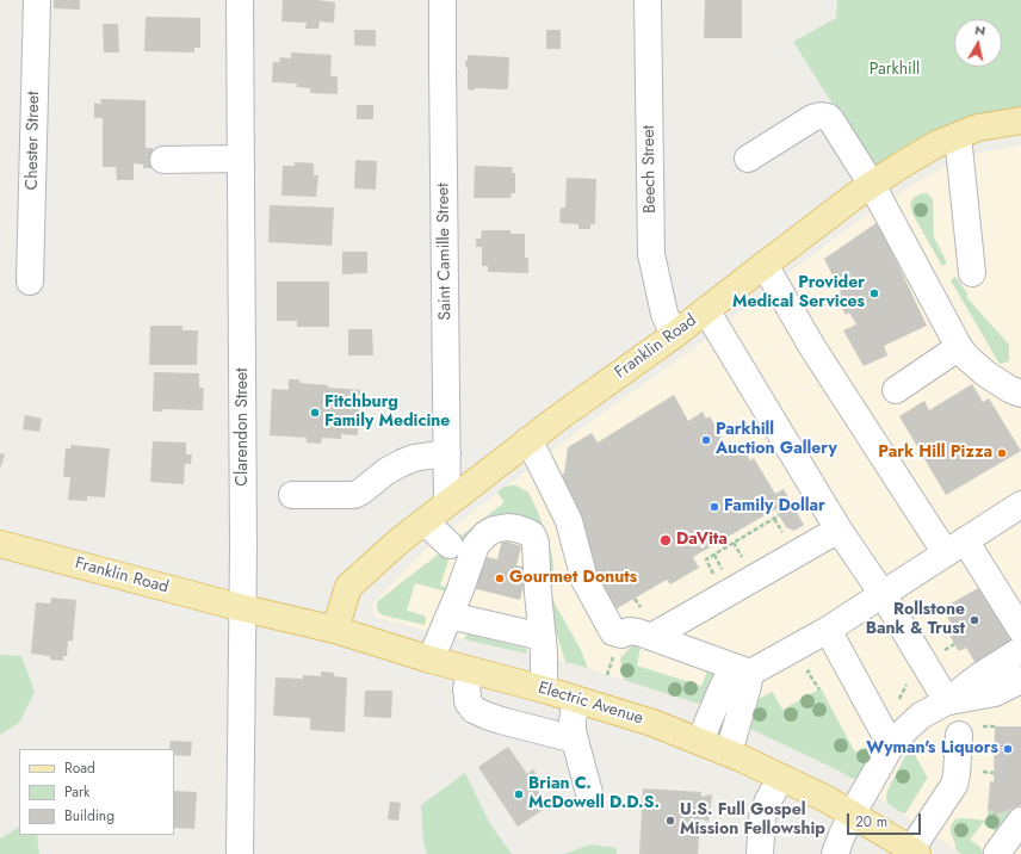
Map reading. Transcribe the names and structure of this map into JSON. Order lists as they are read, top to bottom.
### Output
{
  "streets": {
    "main road": ["Franklin Road", "Electric Avenue"],
    "street": [
      "Chester Street",
      "Beech Street",
      "Saint Camille Street",
      "Clarendon Street"
    ]
  },
  "crossings": [
    ["Beech Street", "Franklin Road"],
    ["Saint Camille Street", "Franklin Road"],
    ["Franklin Road", "Clarendon Street"],
    ["Franklin Road", "Electric Avenue"],
    ["Clarendon Street", "Electric Avenue"]
  ],
  "parks": ["Parkhill"],
  "places": [
    "Provider Medical Services",
    "Fitchburg Family Medicine",
    "Parkhill Auction Gallery",
    "Park Hill Pizza",
    "Family Dollar",
    "DaVita",
    "Gourmet Donuts",
    "Rollstone Bank & Trust",
    "Wyman's Liquors",
    "Brian C. McDowell D.D.S.",
    "U.S. Full Gospel Mission Fellowship"
  ],
  "legend": ["Road", "Park", "Building"],
  "scale_bar": "20 m",
  "north": "top"
}
